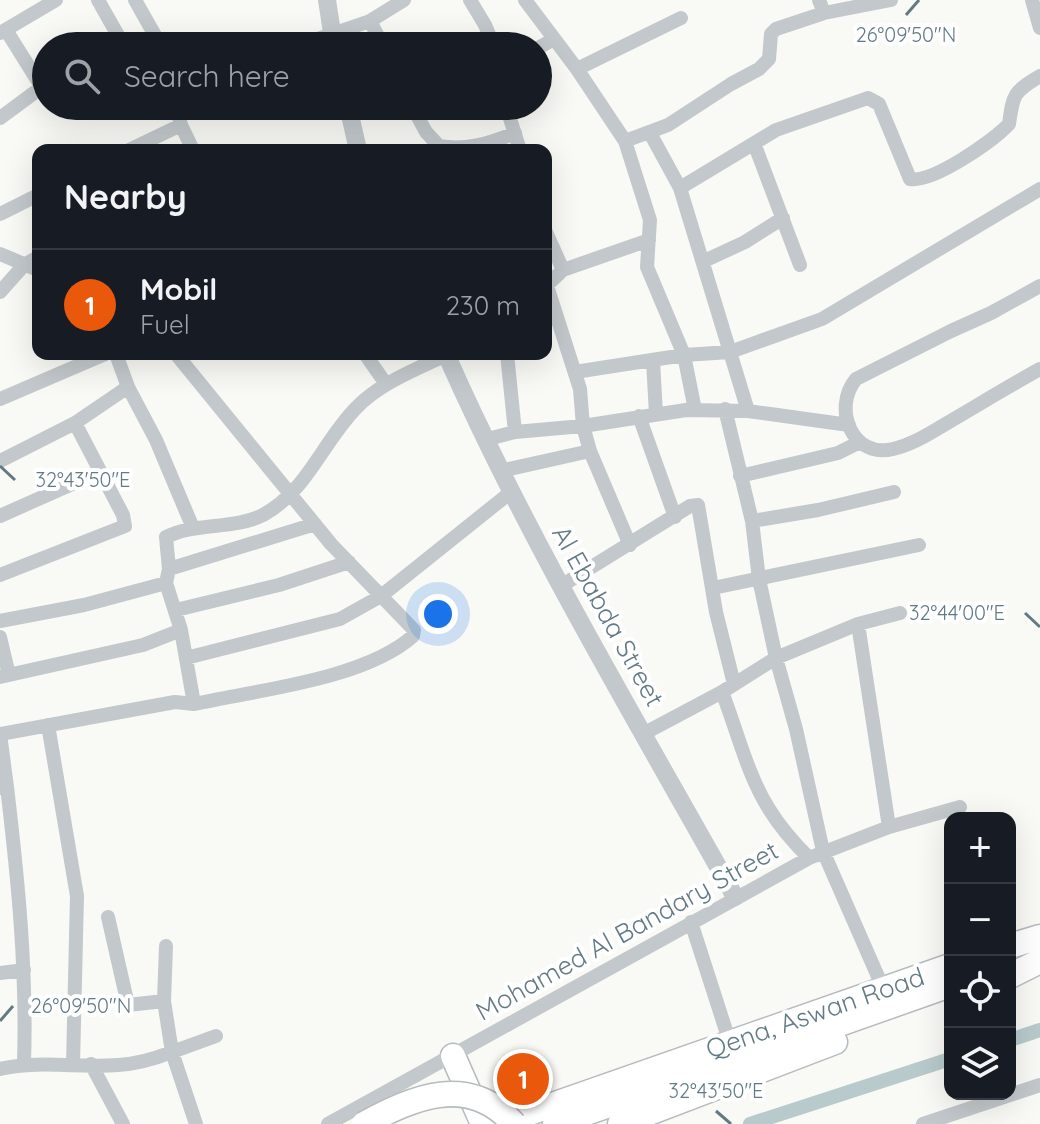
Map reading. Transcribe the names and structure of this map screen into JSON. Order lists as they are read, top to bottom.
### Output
{
  "streets": {
    "highway": ["Qena, Aswan Road"],
    "street": ["Al Ebabda Street", "Mohamed Al Bandary Street"]
  },
  "crossings": [
    ["Al Ebabda Street", "Mohamed Al Bandary Street"]
  ],
  "page": {
    "search": "Search here",
    "heading": "Nearby",
    "list": [
      {
        "mark": "1",
        "name": "Mobil",
        "note": "Fuel",
        "value": "230 m"
      }
    ],
    "map_buttons": ["+", "−"],
    "pins": "1"
  },
  "coordinates": ["26°09'50\"N", "32°43'50\"E", "32°44'00\"E"]
}
